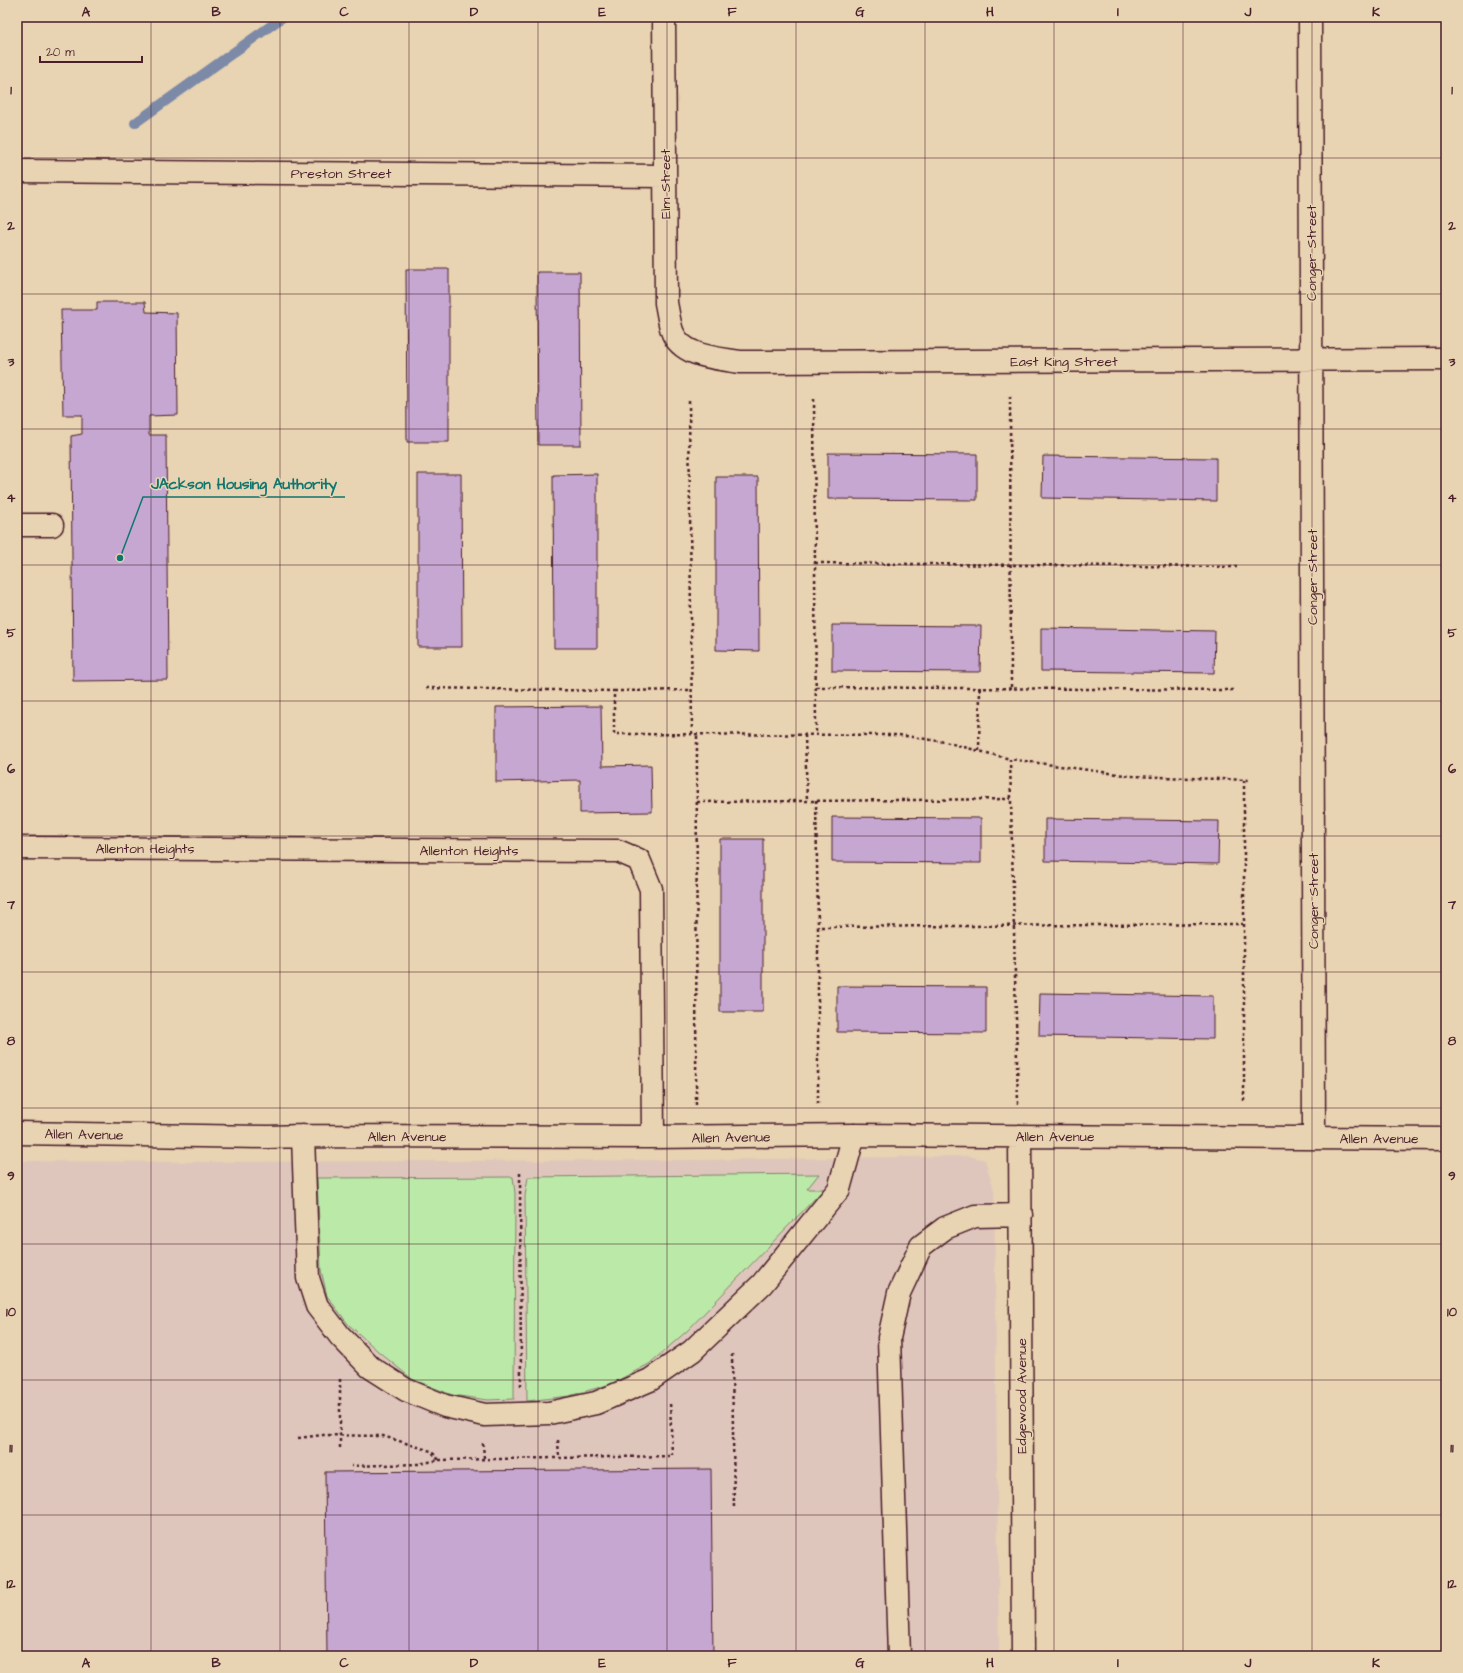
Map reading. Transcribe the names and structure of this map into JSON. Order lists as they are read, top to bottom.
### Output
{
  "streets": {
    "street": [
      "Preston Street",
      "Elm Street",
      "Conger Street",
      "East King Street",
      "Allenton Heights",
      "Allen Avenue",
      "Edgewood Avenue"
    ]
  },
  "crossings": [
    ["Preston Street", "Elm Street"],
    ["Elm Street", "East King Street"],
    ["Conger Street", "East King Street"],
    ["Conger Street", "Allen Avenue"],
    ["Allenton Heights", "Allen Avenue"],
    ["Allen Avenue", "Edgewood Avenue"]
  ],
  "places": ["JAckson Housing Authority"],
  "scale_bar": "20 m",
  "grid": {
    "columns": [
      "A",
      "B",
      "C",
      "D",
      "E",
      "F",
      "G",
      "H",
      "I",
      "J",
      "K"
    ],
    "rows": [
      "1",
      "2",
      "3",
      "4",
      "5",
      "6",
      "7",
      "8",
      "9",
      "10",
      "11",
      "12"
    ]
  }
}
